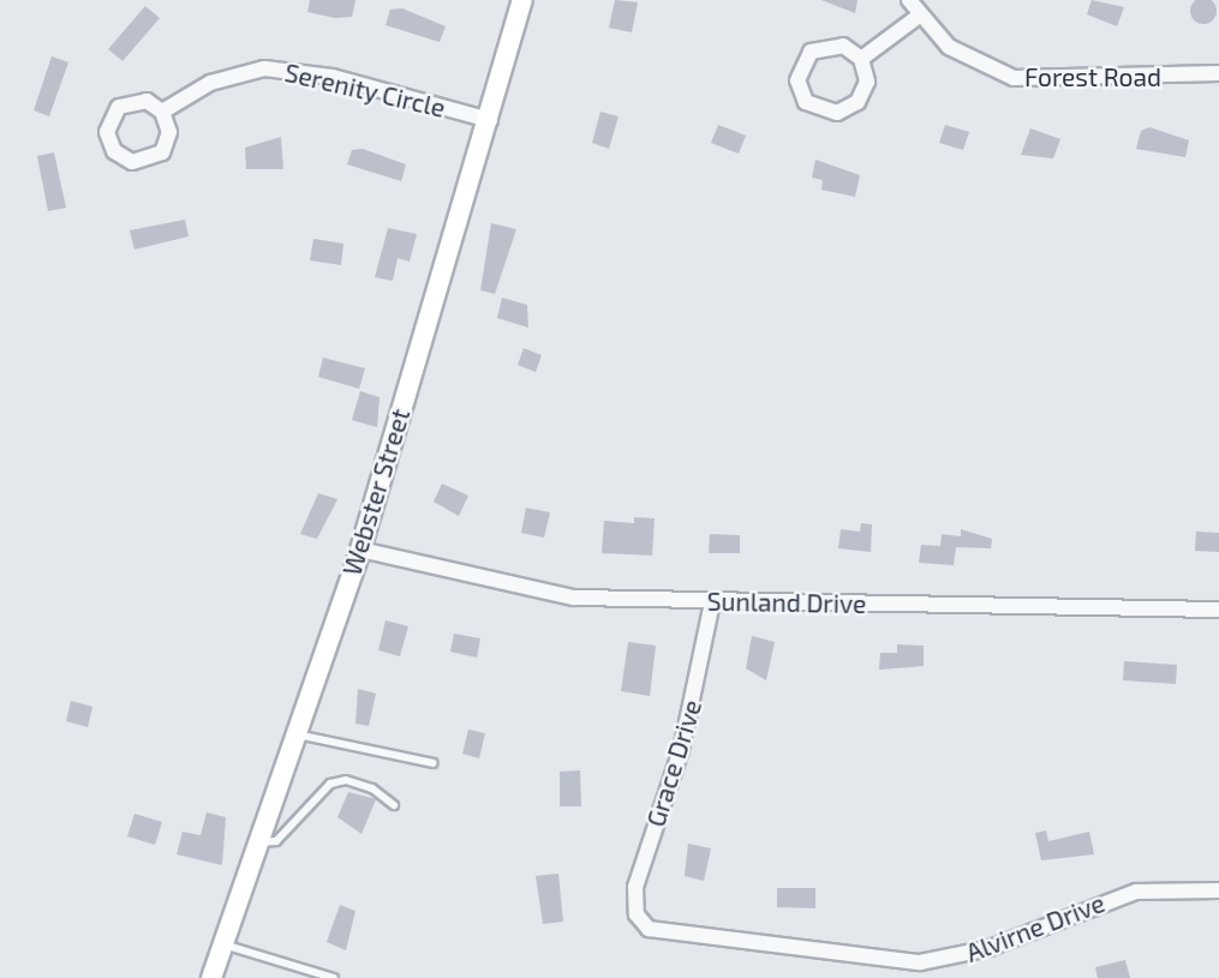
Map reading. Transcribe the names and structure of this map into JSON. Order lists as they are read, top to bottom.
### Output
{
  "streets": {
    "main road": ["Webster Street"],
    "street": [
      "Forest Road",
      "Serenity Circle",
      "Sunland Drive",
      "Grace Drive",
      "Alvirne Drive"
    ]
  },
  "crossings": [
    ["Serenity Circle", "Webster Street"],
    ["Webster Street", "Sunland Drive"],
    ["Sunland Drive", "Grace Drive"],
    ["Grace Drive", "Alvirne Drive"]
  ]
}
